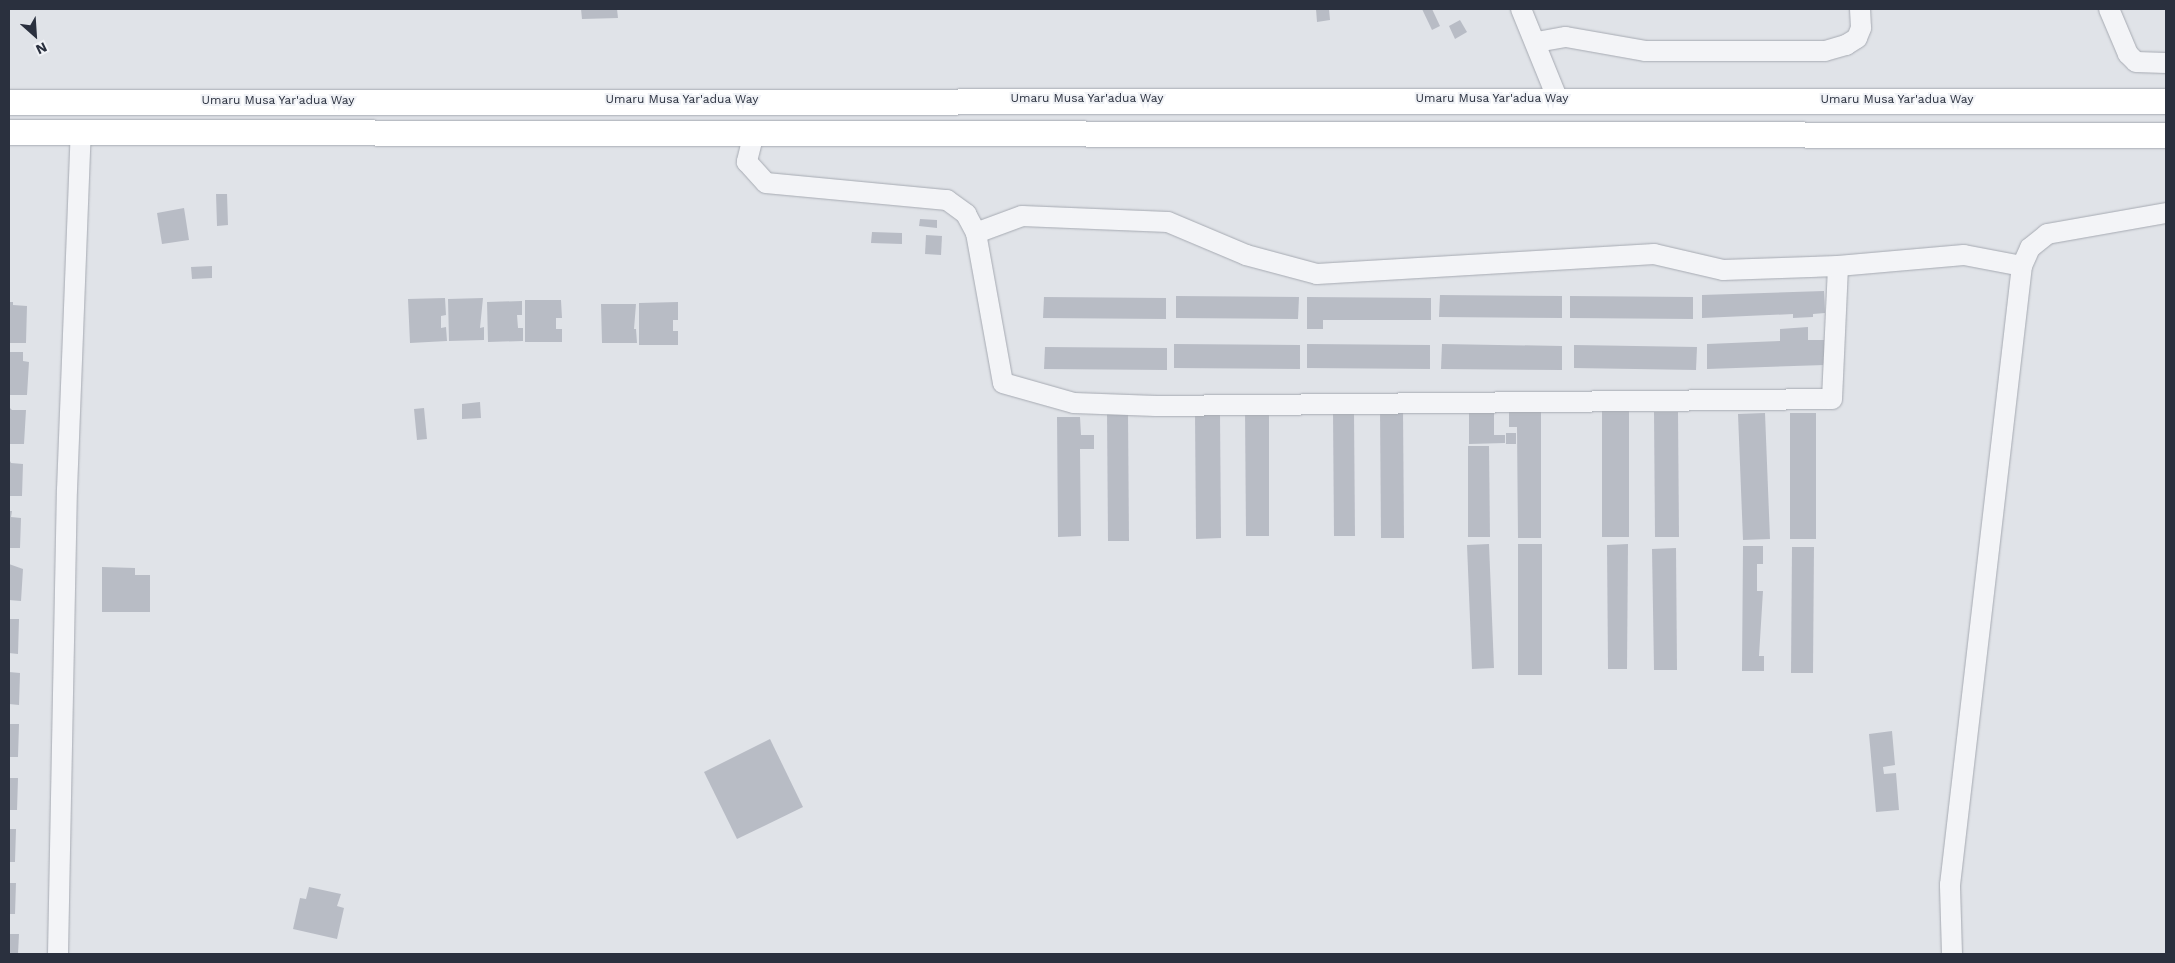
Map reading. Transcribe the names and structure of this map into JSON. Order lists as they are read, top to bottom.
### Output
{
  "streets": {
    "main road": ["Umaru Musa Yar'adua Way"]
  },
  "north": "bottom right"
}
